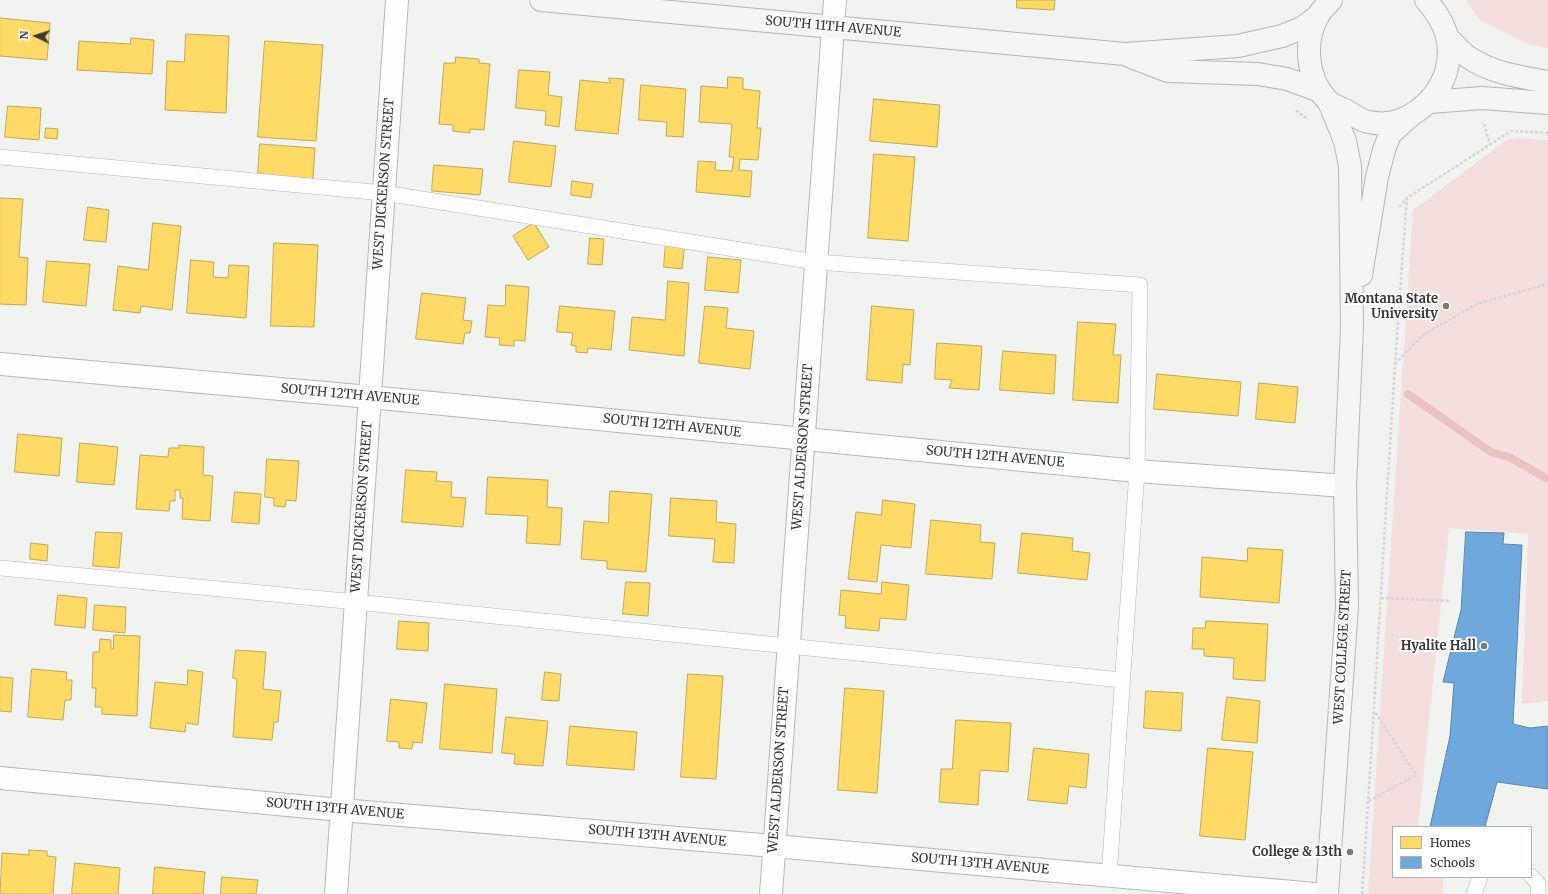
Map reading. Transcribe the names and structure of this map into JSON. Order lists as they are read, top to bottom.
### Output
{
  "streets": {
    "main road": ["SOUTH 11TH AVENUE", "WEST COLLEGE STREET"],
    "street": [
      "WEST DICKERSON STREET",
      "SOUTH 12TH AVENUE",
      "WEST ALDERSON STREET",
      "SOUTH 13TH AVENUE"
    ]
  },
  "crossings": [
    ["SOUTH 11TH AVENUE", "WEST ALDERSON STREET"],
    ["SOUTH 11TH AVENUE", "WEST COLLEGE STREET"],
    ["WEST DICKERSON STREET", "SOUTH 12TH AVENUE"],
    ["WEST DICKERSON STREET", "SOUTH 13TH AVENUE"],
    ["SOUTH 12TH AVENUE", "WEST ALDERSON STREET"],
    ["SOUTH 12TH AVENUE", "WEST COLLEGE STREET"],
    ["WEST ALDERSON STREET", "SOUTH 13TH AVENUE"]
  ],
  "places": ["Montana State University", "Hyalite Hall", "College & 13th"],
  "legend": ["Homes", "Schools"],
  "north": "left"
}
